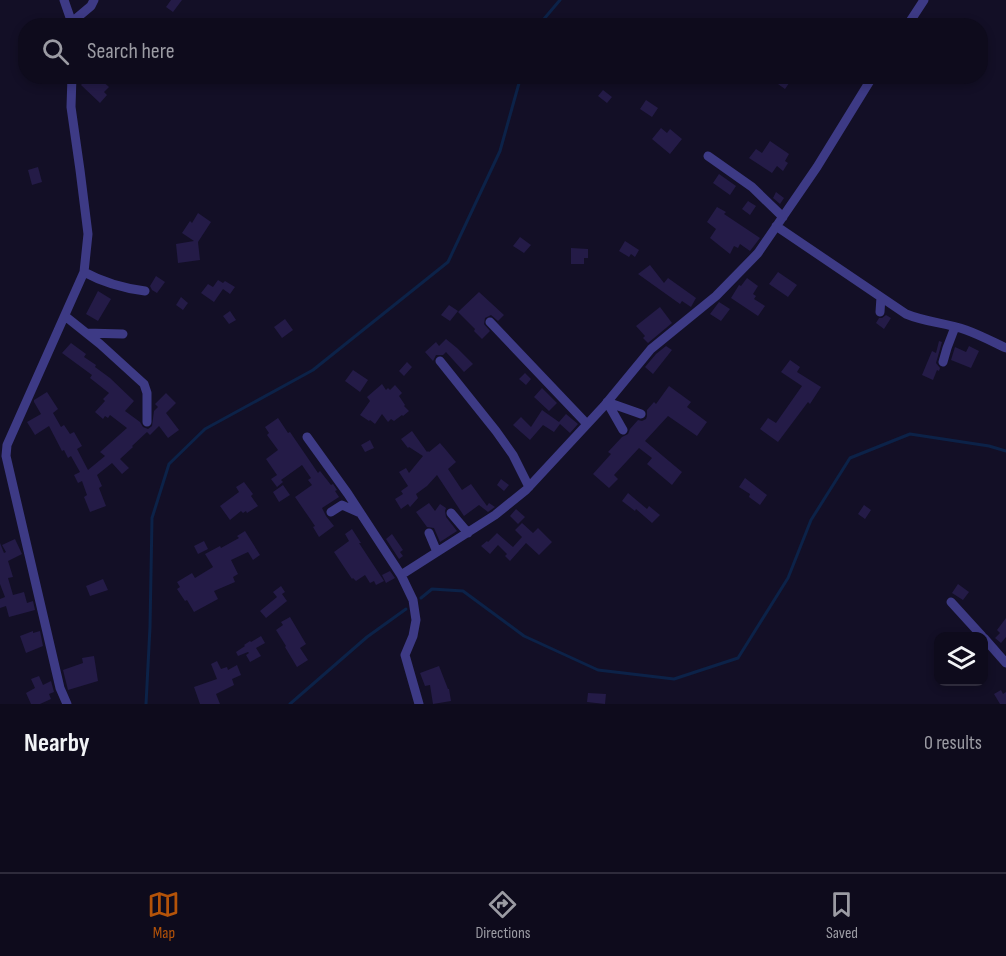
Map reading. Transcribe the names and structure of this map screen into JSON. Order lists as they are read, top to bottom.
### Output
{
  "page": {
    "search": "Search here",
    "heading": ["Nearby", "0 results"],
    "nav": ["Map", "Directions", "Saved"]
  }
}
